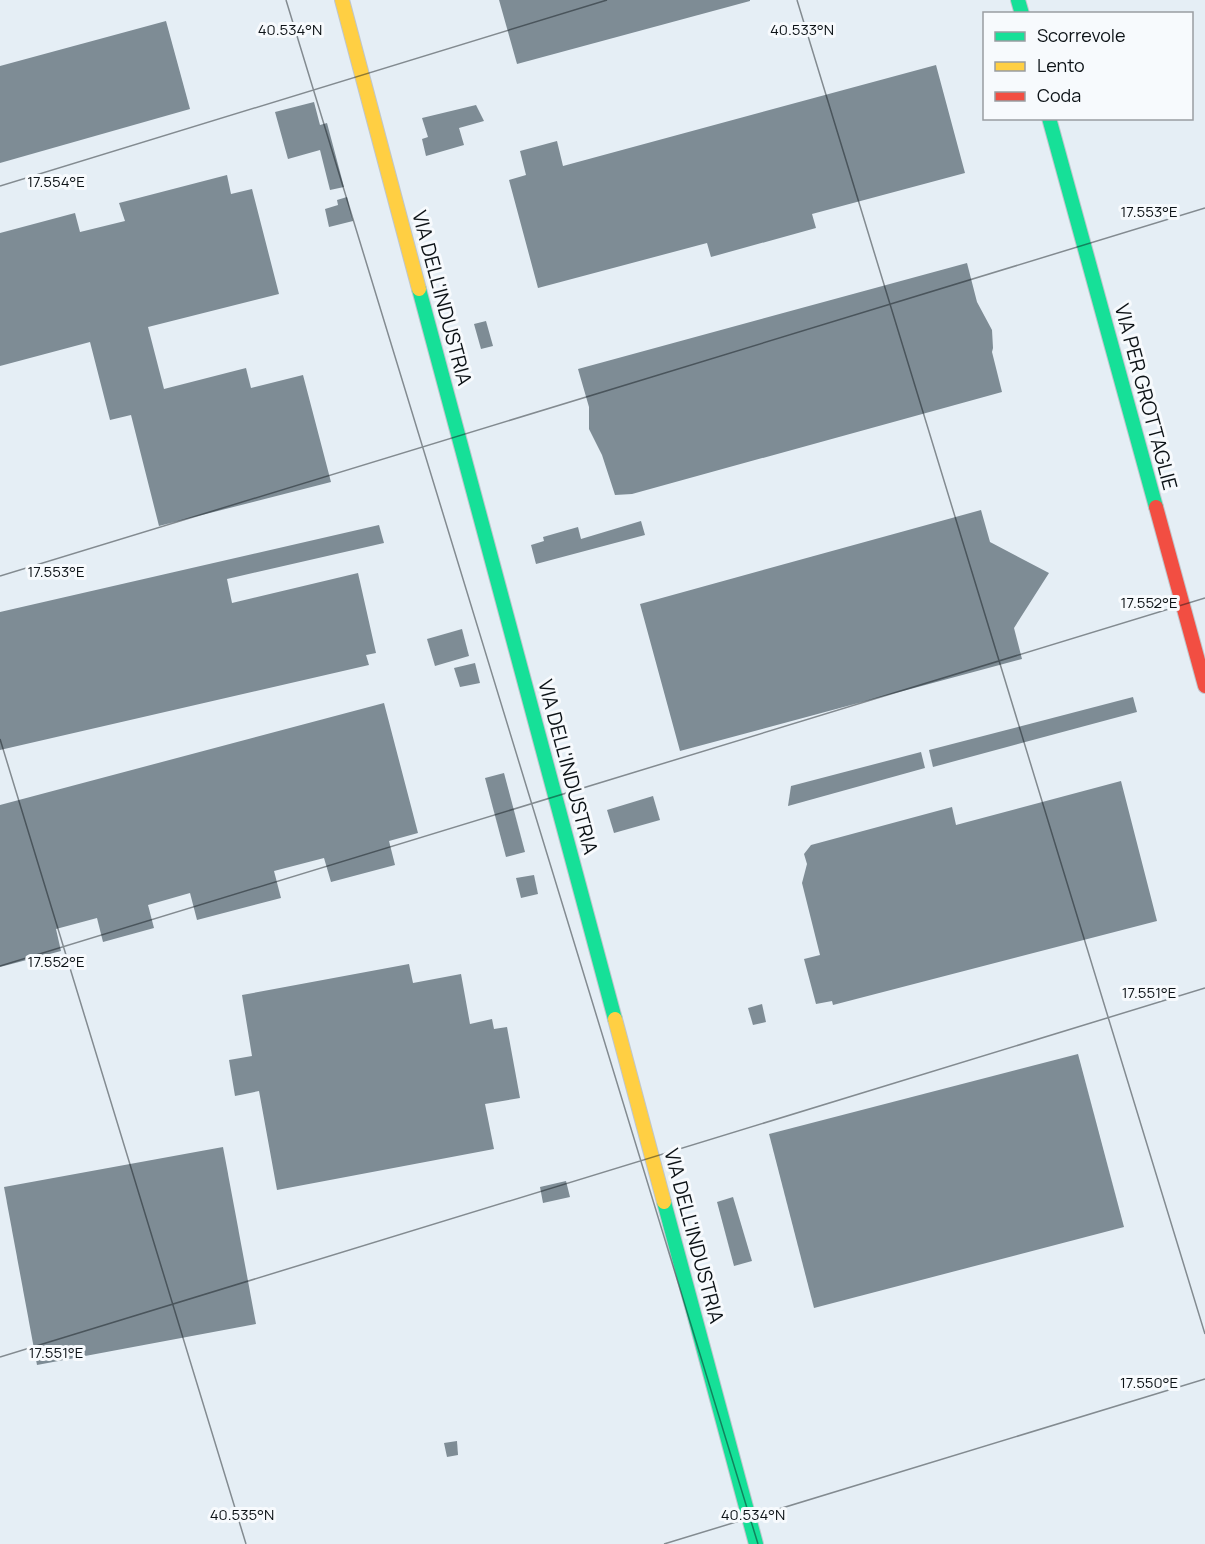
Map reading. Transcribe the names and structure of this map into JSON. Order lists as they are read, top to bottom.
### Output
{
  "streets": {
    "street": ["VIA DELL'INDUSTRIA", "VIA PER GROTTAGLIE"]
  },
  "legend": ["Scorrevole", "Lento", "Coda"],
  "coordinates": [
    "40.534°N",
    "40.533°N",
    "17.554°E",
    "17.553°E",
    "17.552°E",
    "17.551°E",
    "17.550°E",
    "40.535°N"
  ]
}
